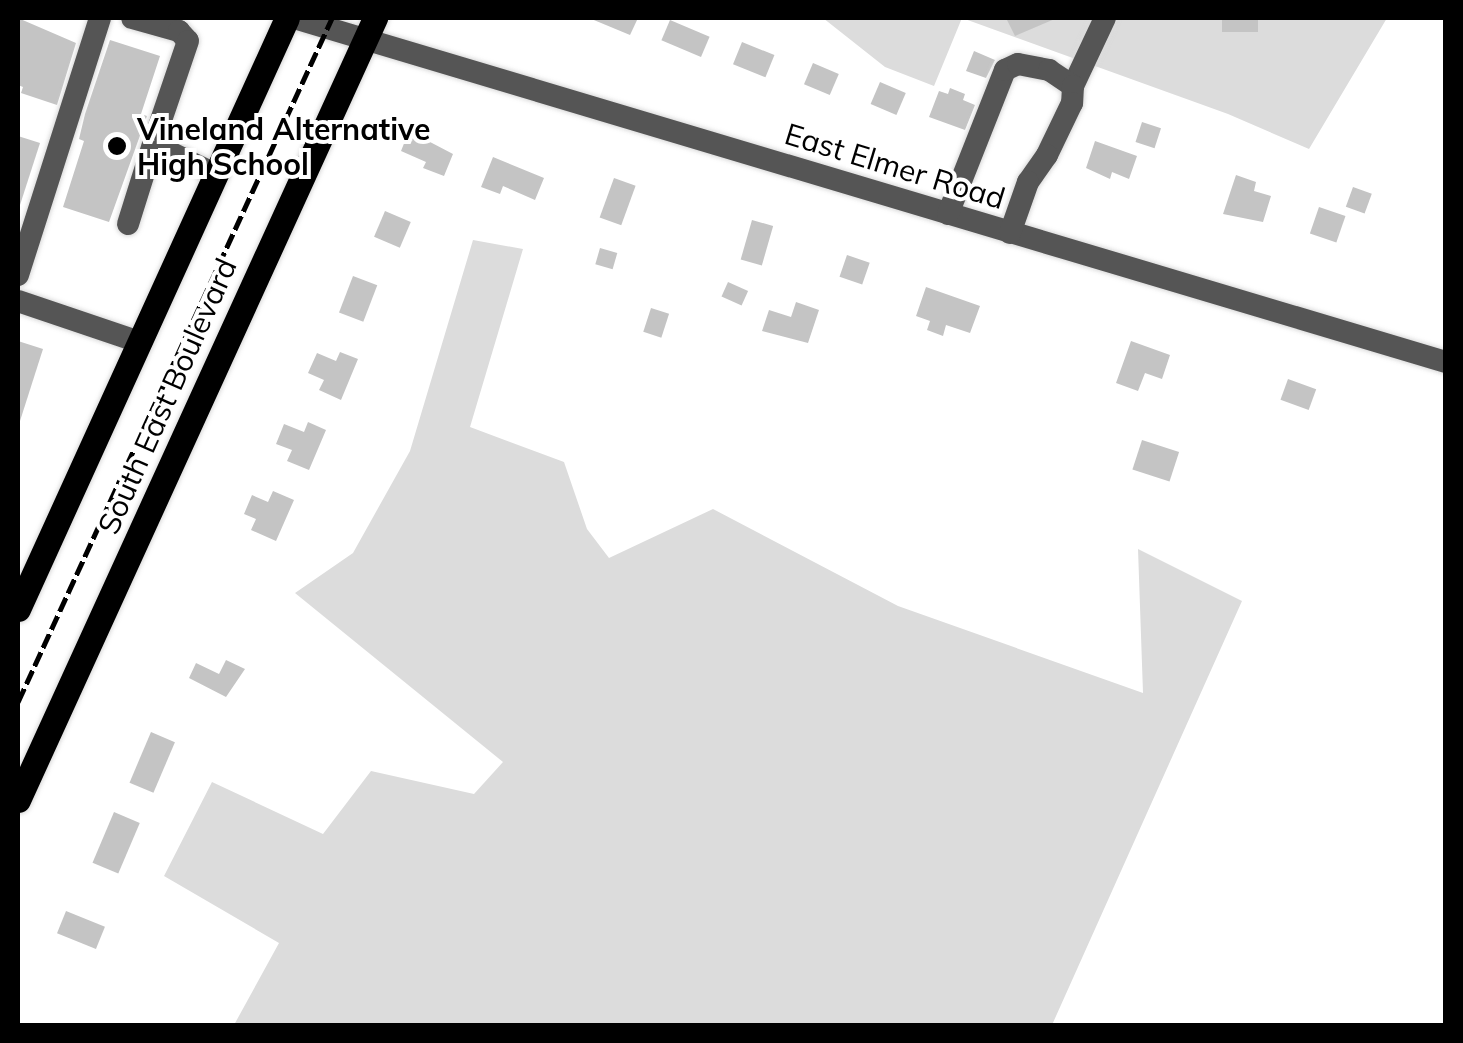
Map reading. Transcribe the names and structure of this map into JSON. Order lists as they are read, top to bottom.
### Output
{
  "streets": {
    "main road": ["South East Boulevard"],
    "street": ["East Elmer Road"]
  },
  "crossings": [
    ["East Elmer Road", "South East Boulevard"]
  ],
  "places": ["Vineland Alternative High School"]
}
